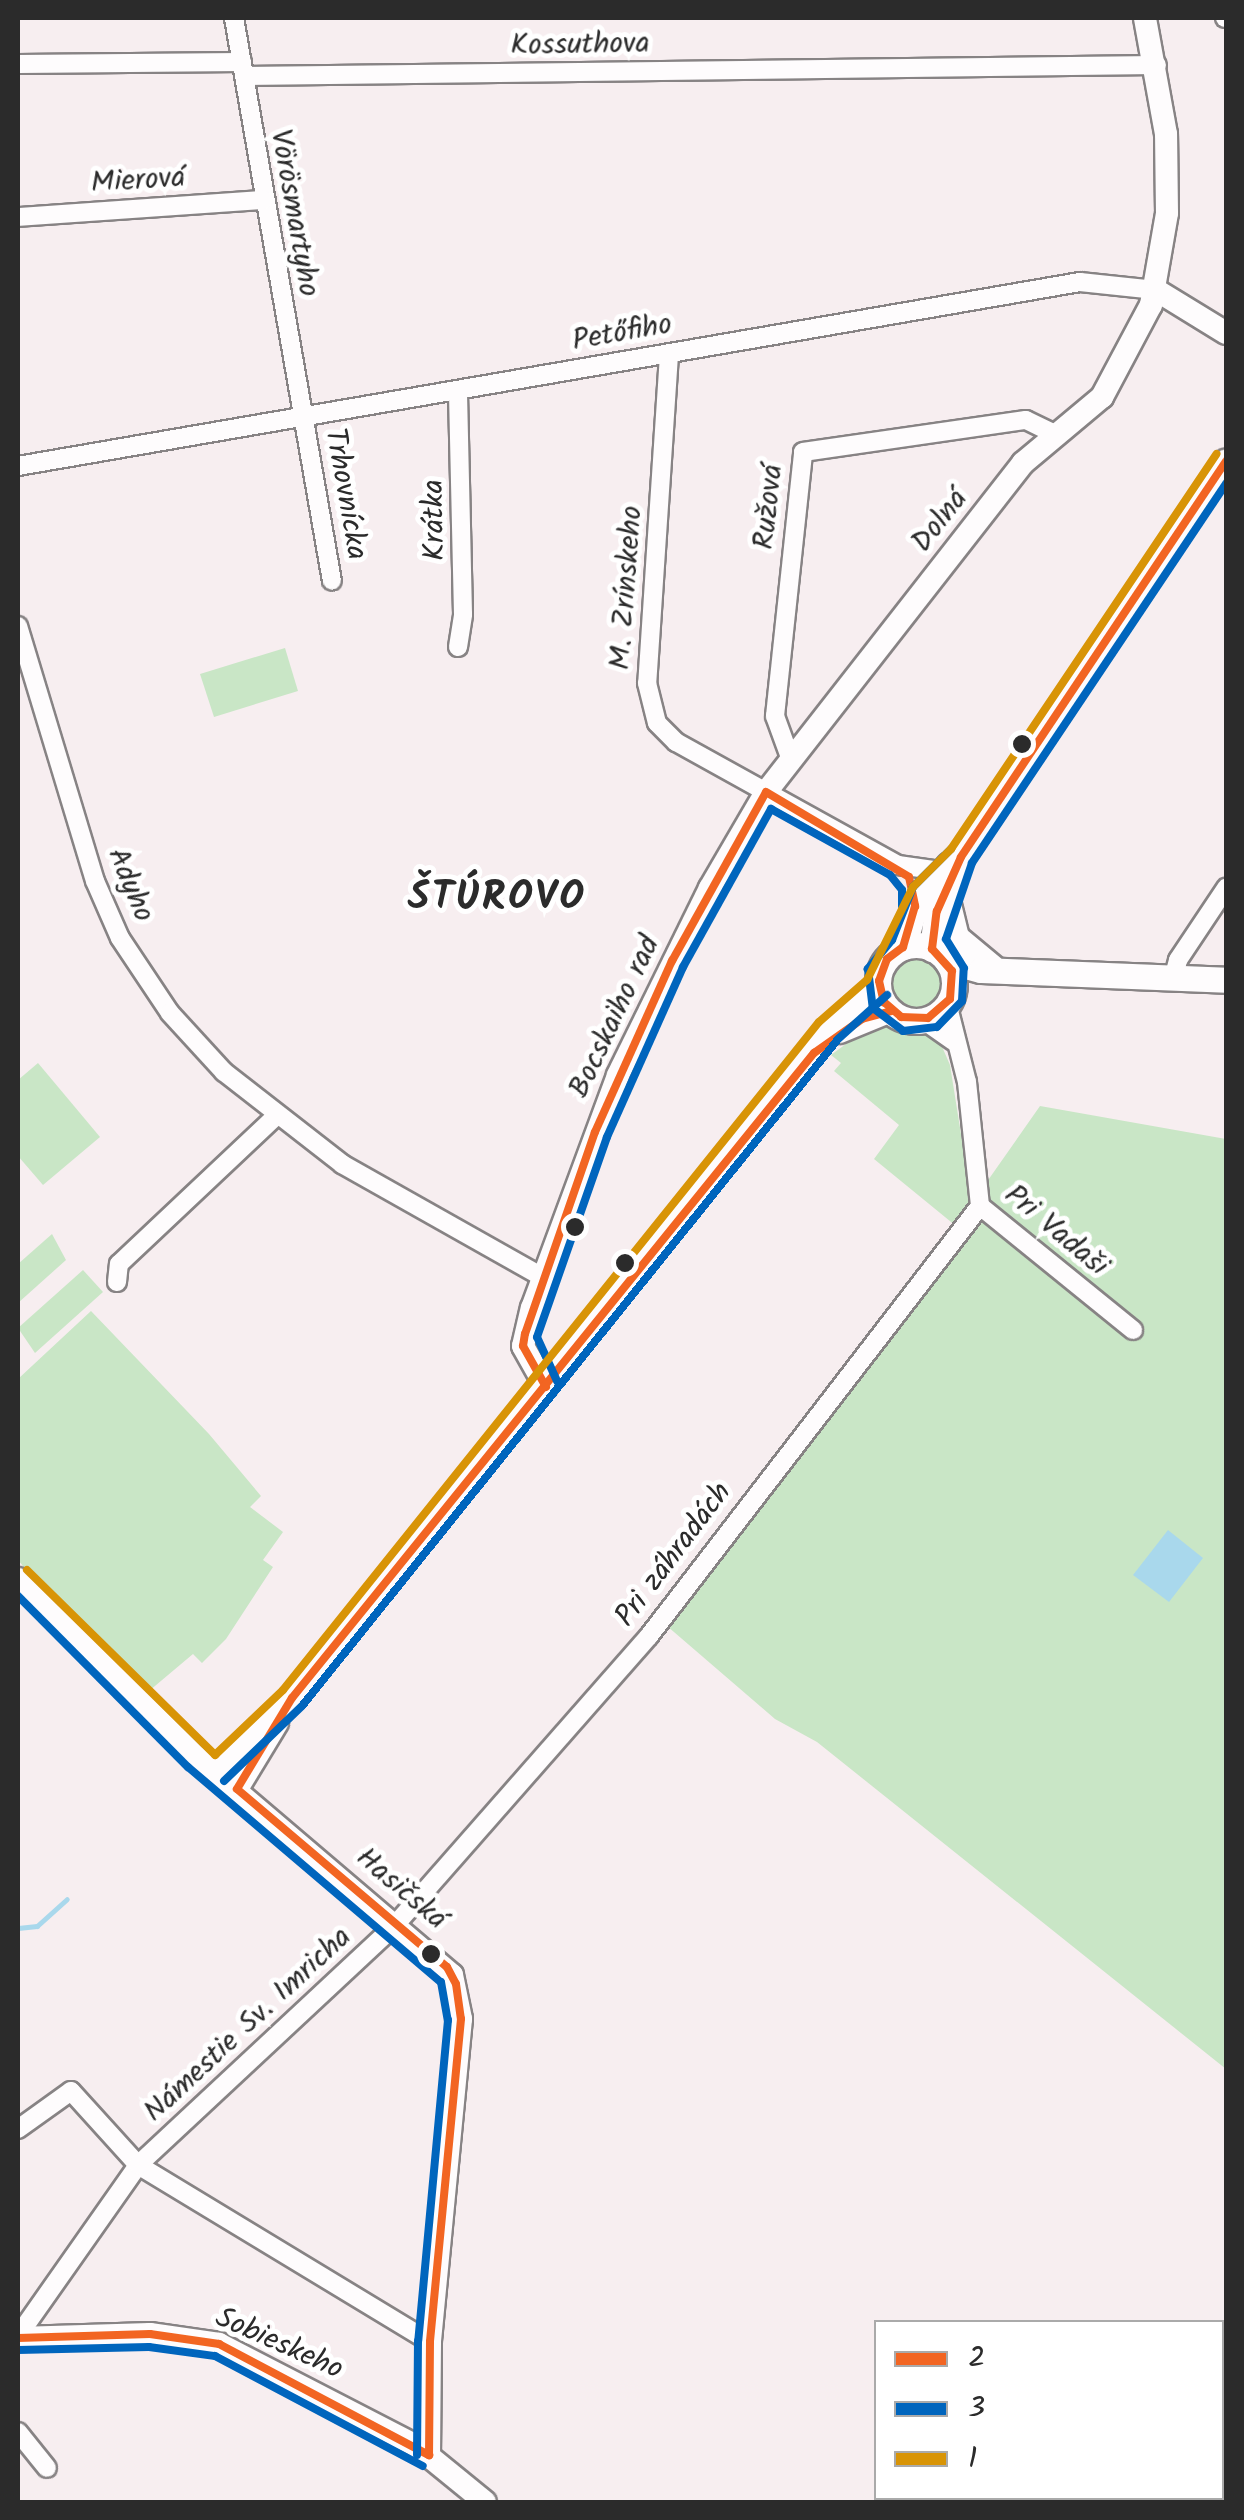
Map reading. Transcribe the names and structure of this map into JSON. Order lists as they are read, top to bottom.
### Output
{
  "streets": {
    "street": [
      "Kossuthova",
      "Mierová",
      "Vörösmartyho",
      "Petőfiho",
      "Trhovnícka",
      "Ružová",
      "Krátka",
      "Dolná",
      "M. Zrínskeho",
      "Adyho",
      "Bocskaiho rad",
      "Pri Vadaši",
      "Pri záhradách",
      "Hasičská",
      "Námestie Sv. Imricha",
      "Sobieskeho"
    ]
  },
  "crossings": [
    ["Kossuthova", "Vörösmartyho"],
    ["Kossuthova", "Dolná"],
    ["Mierová", "Vörösmartyho"],
    ["Vörösmartyho", "Petőfiho"],
    ["Vörösmartyho", "Trhovnícka"],
    ["Petőfiho", "Trhovnícka"],
    ["Petőfiho", "Krátka"],
    ["Petőfiho", "Dolná"],
    ["Petőfiho", "M. Zrínskeho"],
    ["Ružová", "Dolná"],
    ["Dolná", "M. Zrínskeho"],
    ["Dolná", "Bocskaiho rad"],
    ["M. Zrínskeho", "Bocskaiho rad"],
    ["Adyho", "Bocskaiho rad"],
    ["Pri Vadaši", "Pri záhradách"],
    ["Pri záhradách", "Hasičská"],
    ["Pri záhradách", "Námestie Sv. Imricha"],
    ["Hasičská", "Námestie Sv. Imricha"],
    ["Hasičská", "Sobieskeho"],
    ["Námestie Sv. Imricha", "Sobieskeho"]
  ],
  "districts": ["ŠTÚROVO"],
  "lines": ["transit line 1", "transit line 2", "transit line 3"],
  "legend": ["2", "3", "1"]
}
